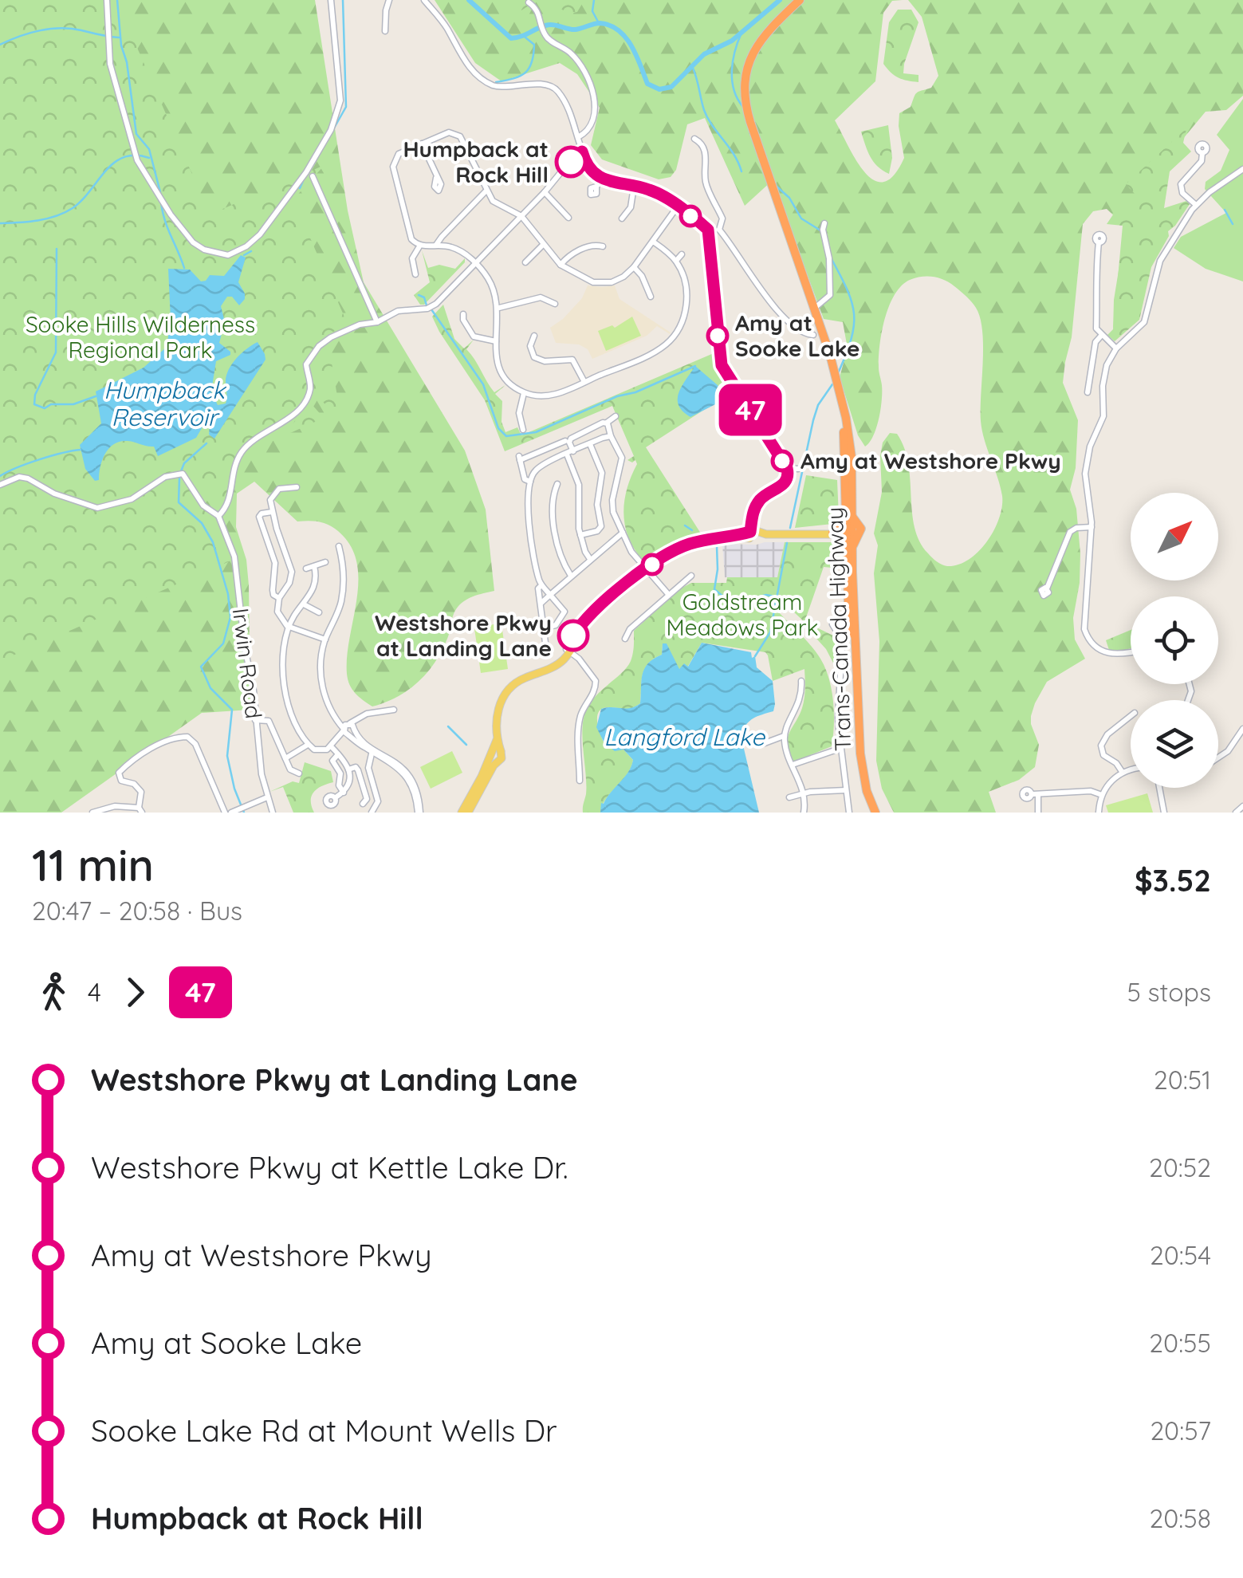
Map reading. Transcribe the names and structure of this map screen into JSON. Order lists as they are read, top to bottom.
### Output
{
  "streets": {
    "highway": ["Trans-Canada Highway"],
    "street": ["Irwin Road"]
  },
  "water": ["Humpback Reservoir", "Langford Lake"],
  "parks": ["Sooke Hills Wilderness Regional Park", "Goldstream Meadows Park"],
  "places": [
    "Humpback at Rock Hill",
    "Amy at Sooke Lake",
    "Amy at Westshore Pkwy",
    "Westshore Pkwy at Landing Lane"
  ],
  "lines": ["bus line 47"],
  "north": "top right",
  "page": {
    "on_map": "47",
    "heading": ["11 min", "20:47 – 20:58 · Bus", "$3.52"],
    "legs": ["4", "47", "5 stops"],
    "list": [
      {
        "name": "Westshore Pkwy at Landing Lane",
        "value": "20:51"
      },
      {
        "name": "Westshore Pkwy at Kettle Lake Dr.",
        "value": "20:52"
      },
      {
        "name": "Amy at Westshore Pkwy",
        "value": "20:54"
      },
      {
        "name": "Amy at Sooke Lake",
        "value": "20:55"
      },
      {
        "name": "Sooke Lake Rd at Mount Wells Dr",
        "value": "20:57"
      },
      {
        "name": "Humpback at Rock Hill",
        "value": "20:58"
      }
    ]
  }
}
